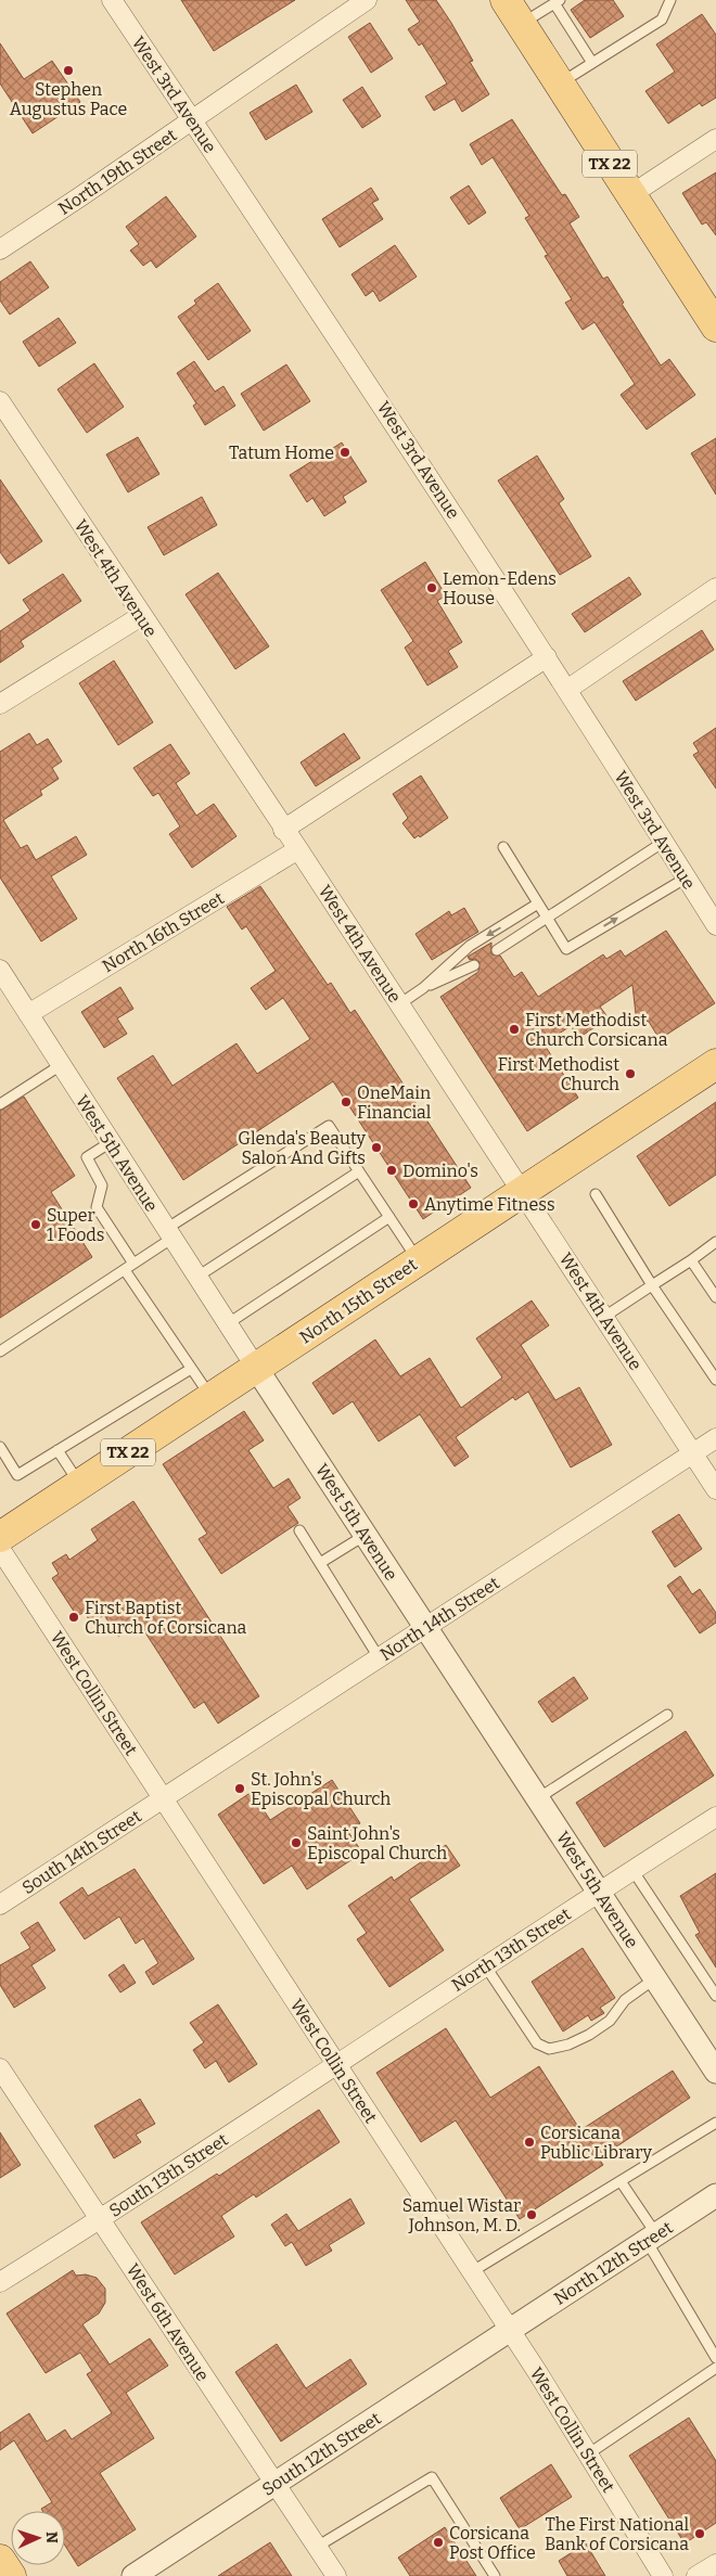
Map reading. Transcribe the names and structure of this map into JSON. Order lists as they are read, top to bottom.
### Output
{
  "streets": {
    "main road": ["TX 22", "North 15th Street"],
    "street": [
      "West 3rd Avenue",
      "North 19th Street",
      "West 4th Avenue",
      "North 16th Street",
      "West 5th Avenue",
      "North 14th Street",
      "West Collin Street",
      "South 14th Street",
      "North 13th Street",
      "South 13th Street",
      "North 12th Street",
      "West 6th Avenue",
      "South 12th Street"
    ]
  },
  "crossings": [
    ["West 3rd Avenue", "North 19th Street"],
    ["West 4th Avenue", "North 16th Street"],
    ["West 4th Avenue", "North 15th Street"],
    ["West 4th Avenue", "North 14th Street"],
    ["North 16th Street", "West 5th Avenue"],
    ["West 5th Avenue", "North 15th Street"],
    ["West 5th Avenue", "North 14th Street"],
    ["West 5th Avenue", "North 13th Street"],
    ["North 14th Street", "West Collin Street"],
    ["North 14th Street", "South 14th Street"],
    ["West Collin Street", "South 14th Street"],
    ["West Collin Street", "North 13th Street"],
    ["West Collin Street", "South 13th Street"],
    ["West Collin Street", "North 12th Street"],
    ["West Collin Street", "South 12th Street"],
    ["North 13th Street", "South 13th Street"],
    ["South 13th Street", "West 6th Avenue"],
    ["North 12th Street", "South 12th Street"],
    ["West 6th Avenue", "South 12th Street"]
  ],
  "places": [
    "Stephen Augustus Pace",
    "Tatum Home",
    "Lemon-Edens House",
    "First Methodist Church Corsicana",
    "First Methodist Church",
    "OneMain Financial",
    "Glenda's Beauty Salon And Gifts",
    "Domino's",
    "Anytime Fitness",
    "Super 1 Foods",
    "First Baptist Church of Corsicana",
    "St. John's Episcopal Church",
    "Saint John's Episcopal Church",
    "Corsicana Public Library",
    "Samuel Wistar Johnson, M. D.",
    "The First National Bank of Corsicana",
    "Corsicana Post Office"
  ],
  "north": "right"
}
